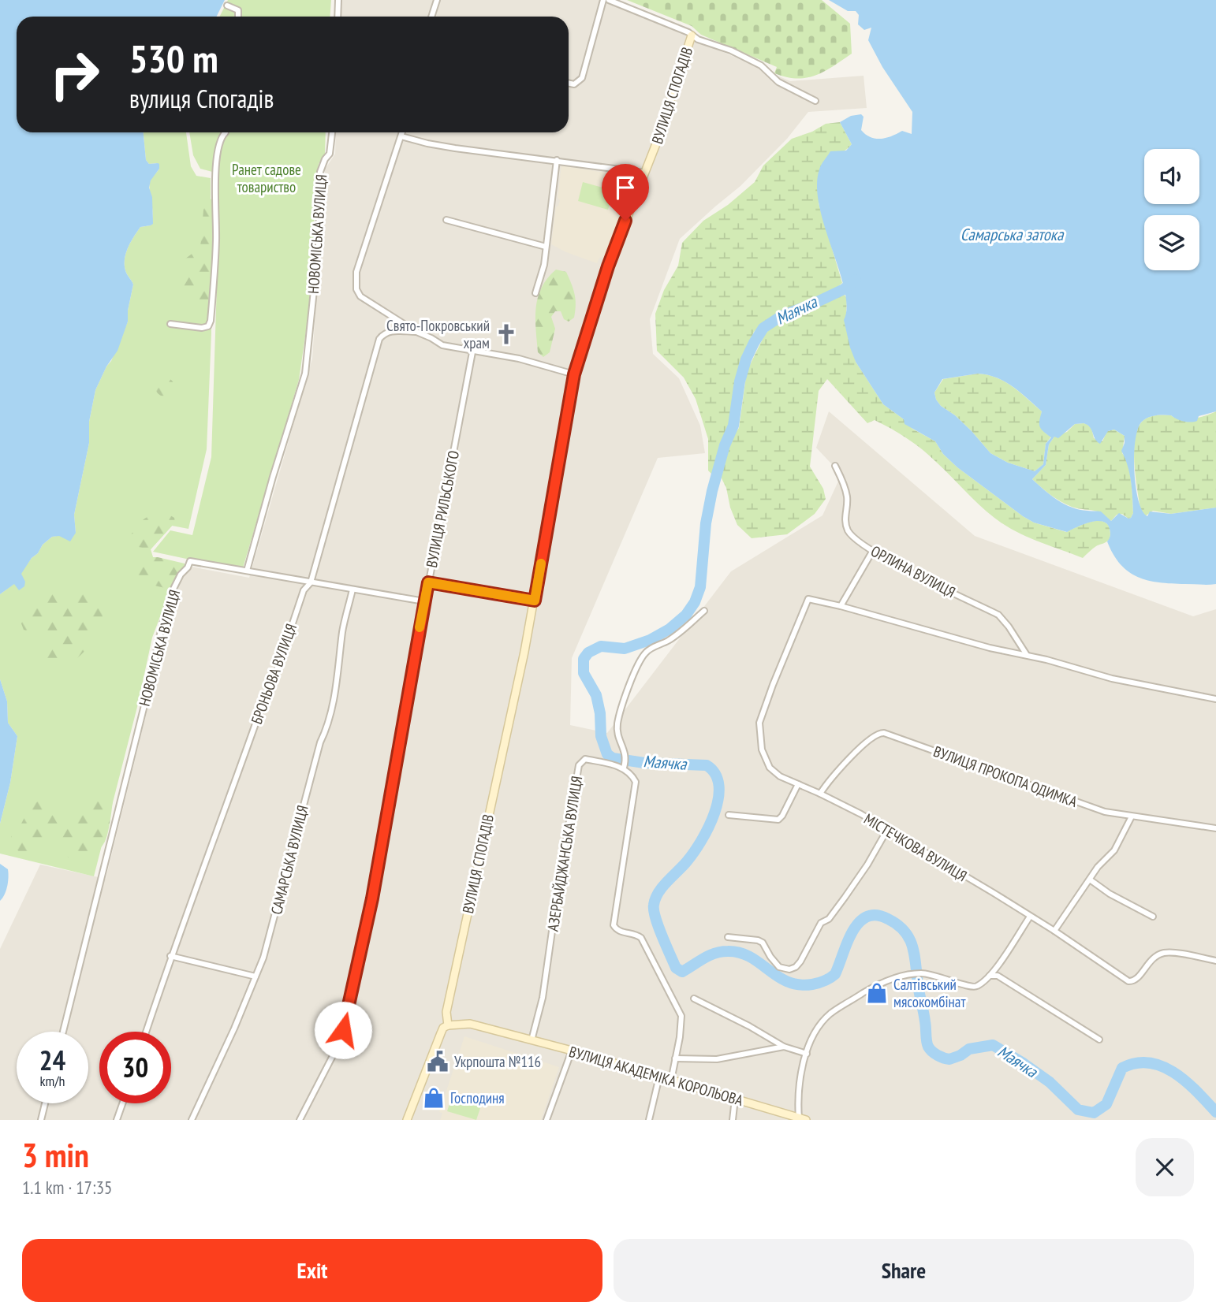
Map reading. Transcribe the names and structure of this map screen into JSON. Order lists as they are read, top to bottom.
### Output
{
  "streets": {
    "street": [
      "ВУЛИЦЯ СПОГАДІВ",
      "НОВОМІСЬКА ВУЛИЦЯ",
      "ВУЛИЦЯ РИЛЬСЬКОГО",
      "ОРЛИНА ВУЛИЦЯ",
      "БРОНЬОВА ВУЛИЦЯ",
      "ВУЛИЦЯ ПРОКОПА ОДИМКА",
      "МІСТЕЧКОВА ВУЛИЦЯ",
      "АЗЕРБАЙДЖАНСЬКА ВУЛИЦЯ",
      "САМАРСЬКА ВУЛИЦЯ",
      "ВУЛИЦЯ АКАДЕМІКА КОРОЛЬОВА"
    ]
  },
  "crossings": [
    ["ВУЛИЦЯ СПОГАДІВ", "ВУЛИЦЯ АКАДЕМІКА КОРОЛЬОВА"],
    ["ВУЛИЦЯ ПРОКОПА ОДИМКА", "МІСТЕЧКОВА ВУЛИЦЯ"],
    ["АЗЕРБАЙДЖАНСЬКА ВУЛИЦЯ", "ВУЛИЦЯ АКАДЕМІКА КОРОЛЬОВА"]
  ],
  "water": ["Самарська затока", "Маячка"],
  "parks": ["Ранет садове товариство"],
  "places": {
    "church": ["Свято-Покровський храм"],
    "shop": ["Салтівський мясокомбінат", "Господиня"],
    "public building": ["Укрпошта №116"]
  },
  "page": {
    "turn": ["530 m", "вулиця Спогадів"],
    "speed": "24 km/h",
    "limit": "30",
    "heading": ["3 min", "1.1 km · 17:35"],
    "buttons": ["Exit", "Share"]
  }
}
